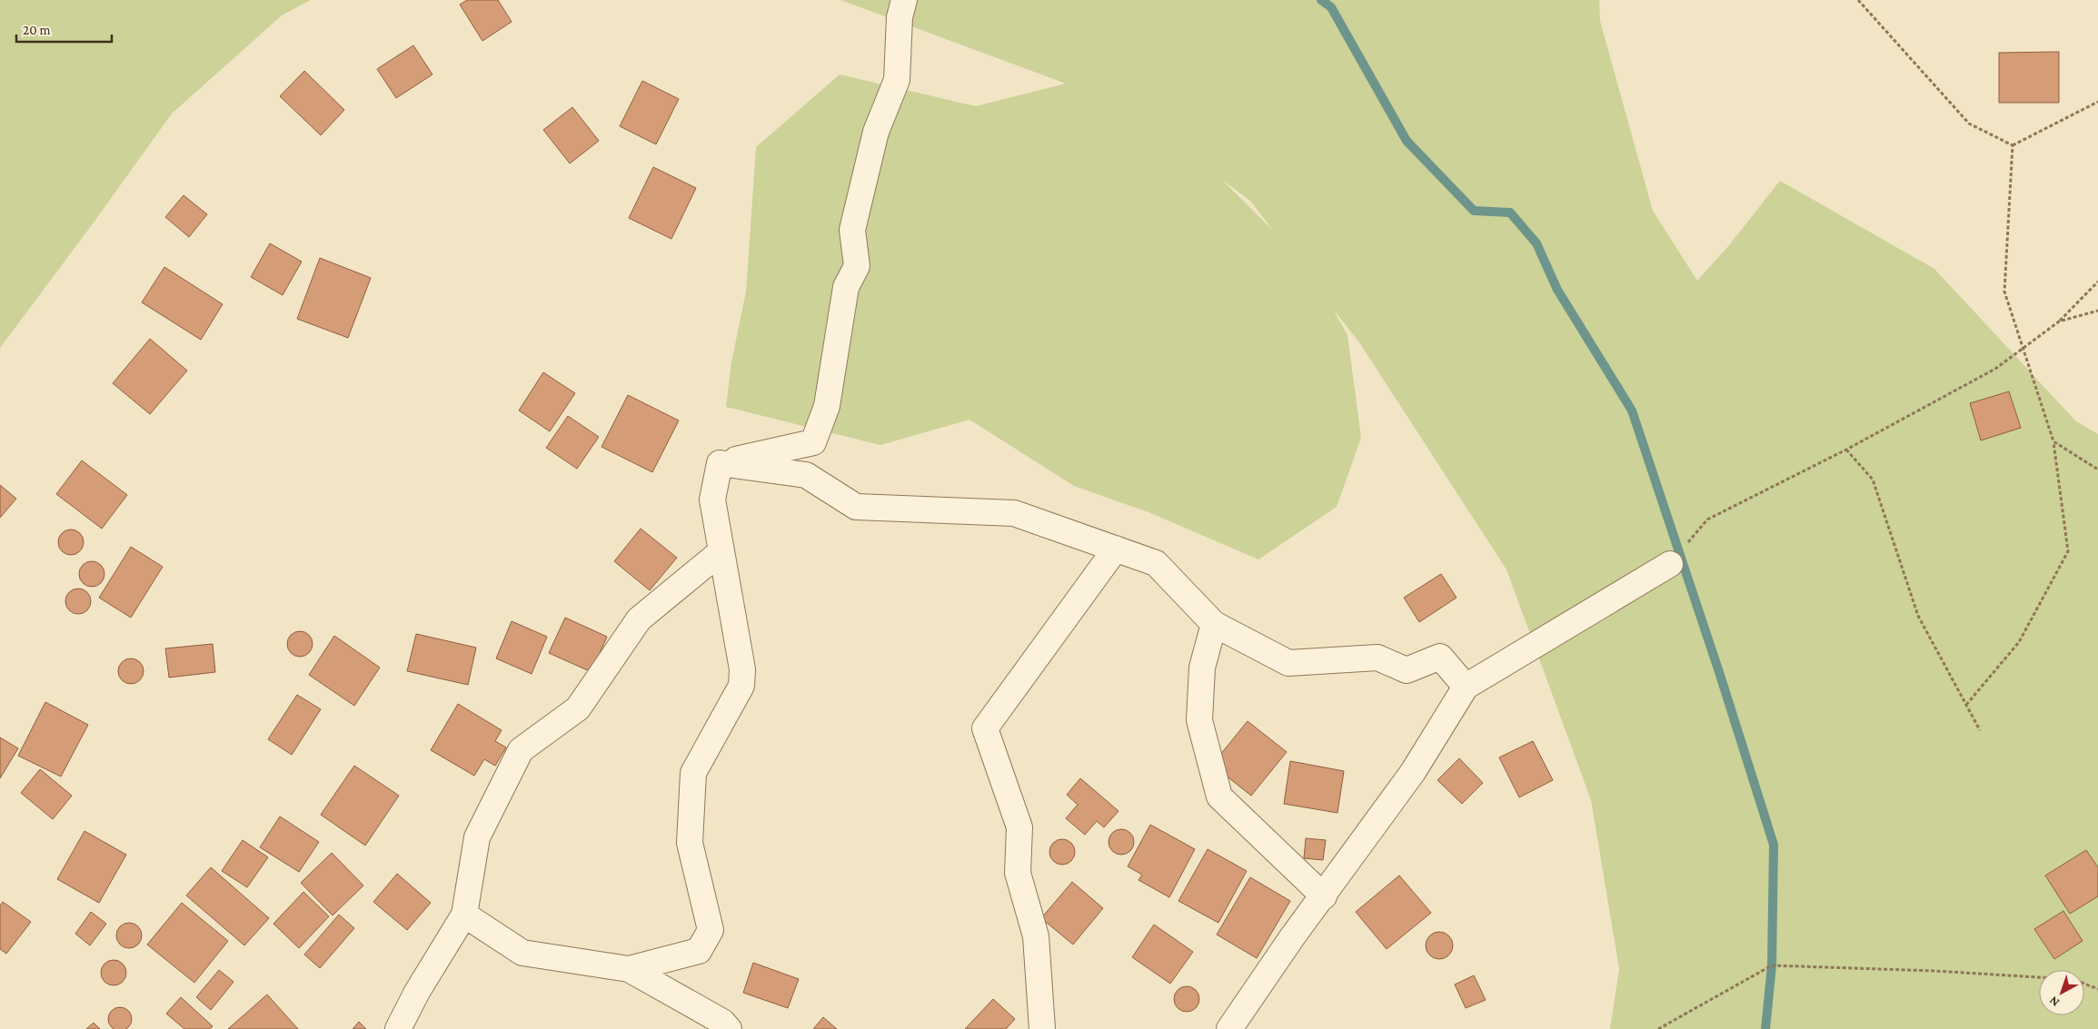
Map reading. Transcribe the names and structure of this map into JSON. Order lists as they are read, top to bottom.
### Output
{
  "scale_bar": "20 m",
  "north": "bottom left"
}
